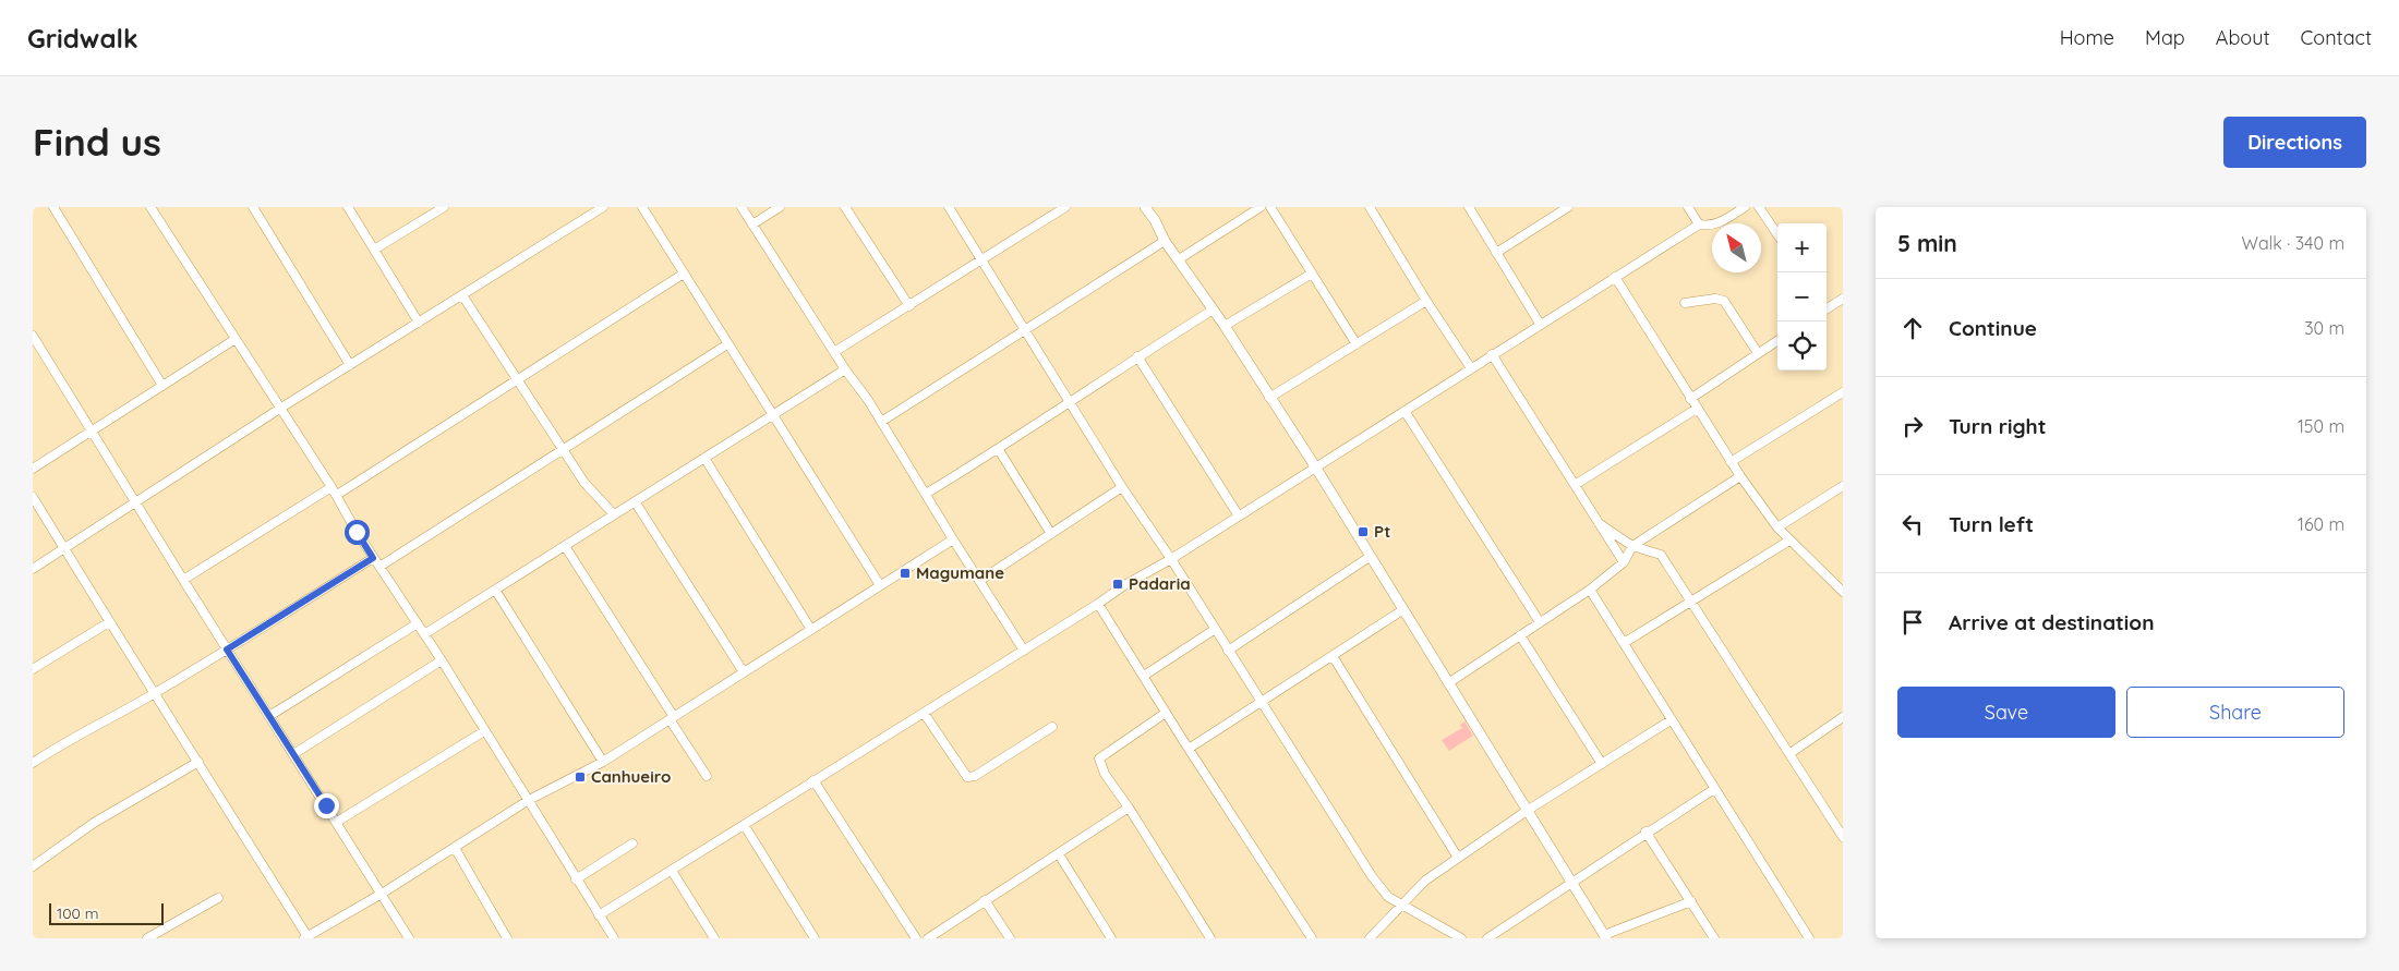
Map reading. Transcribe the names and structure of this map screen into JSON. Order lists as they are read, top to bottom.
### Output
{
  "places": {
    "transit": [
      "Pt",
      "Magumane",
      "Padaria",
      "Canhueiro"
    ]
  },
  "scale_bar": "100 m",
  "north": "top left",
  "page": {
    "header": "Gridwalk",
    "nav": [
      "Home",
      "Map",
      "About",
      "Contact"
    ],
    "buttons": [
      "Directions",
      ["Save", "Share"]
    ],
    "title": "Find us",
    "heading": ["5 min", "Walk · 340 m"],
    "map_buttons": ["+", "−"],
    "list": [
      ["Continue", "30 m"],
      ["Turn right", "150 m"],
      ["Turn left", "160 m"],
      "Arrive at destination"
    ],
    "scale": "100 m"
  }
}
